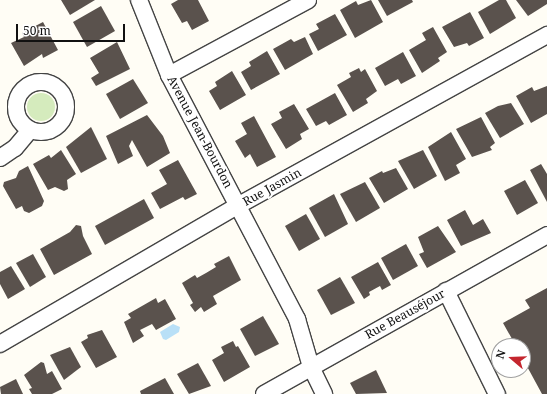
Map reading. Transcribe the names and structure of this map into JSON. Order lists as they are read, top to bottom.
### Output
{
  "streets": {
    "street": ["Avenue Jean-Bourdon", "Rue Jasmin", "Rue Beauséjour"]
  },
  "crossings": [
    ["Avenue Jean-Bourdon", "Rue Jasmin"],
    ["Avenue Jean-Bourdon", "Rue Beauséjour"]
  ],
  "scale_bar": "50 m",
  "north": "left"
}
